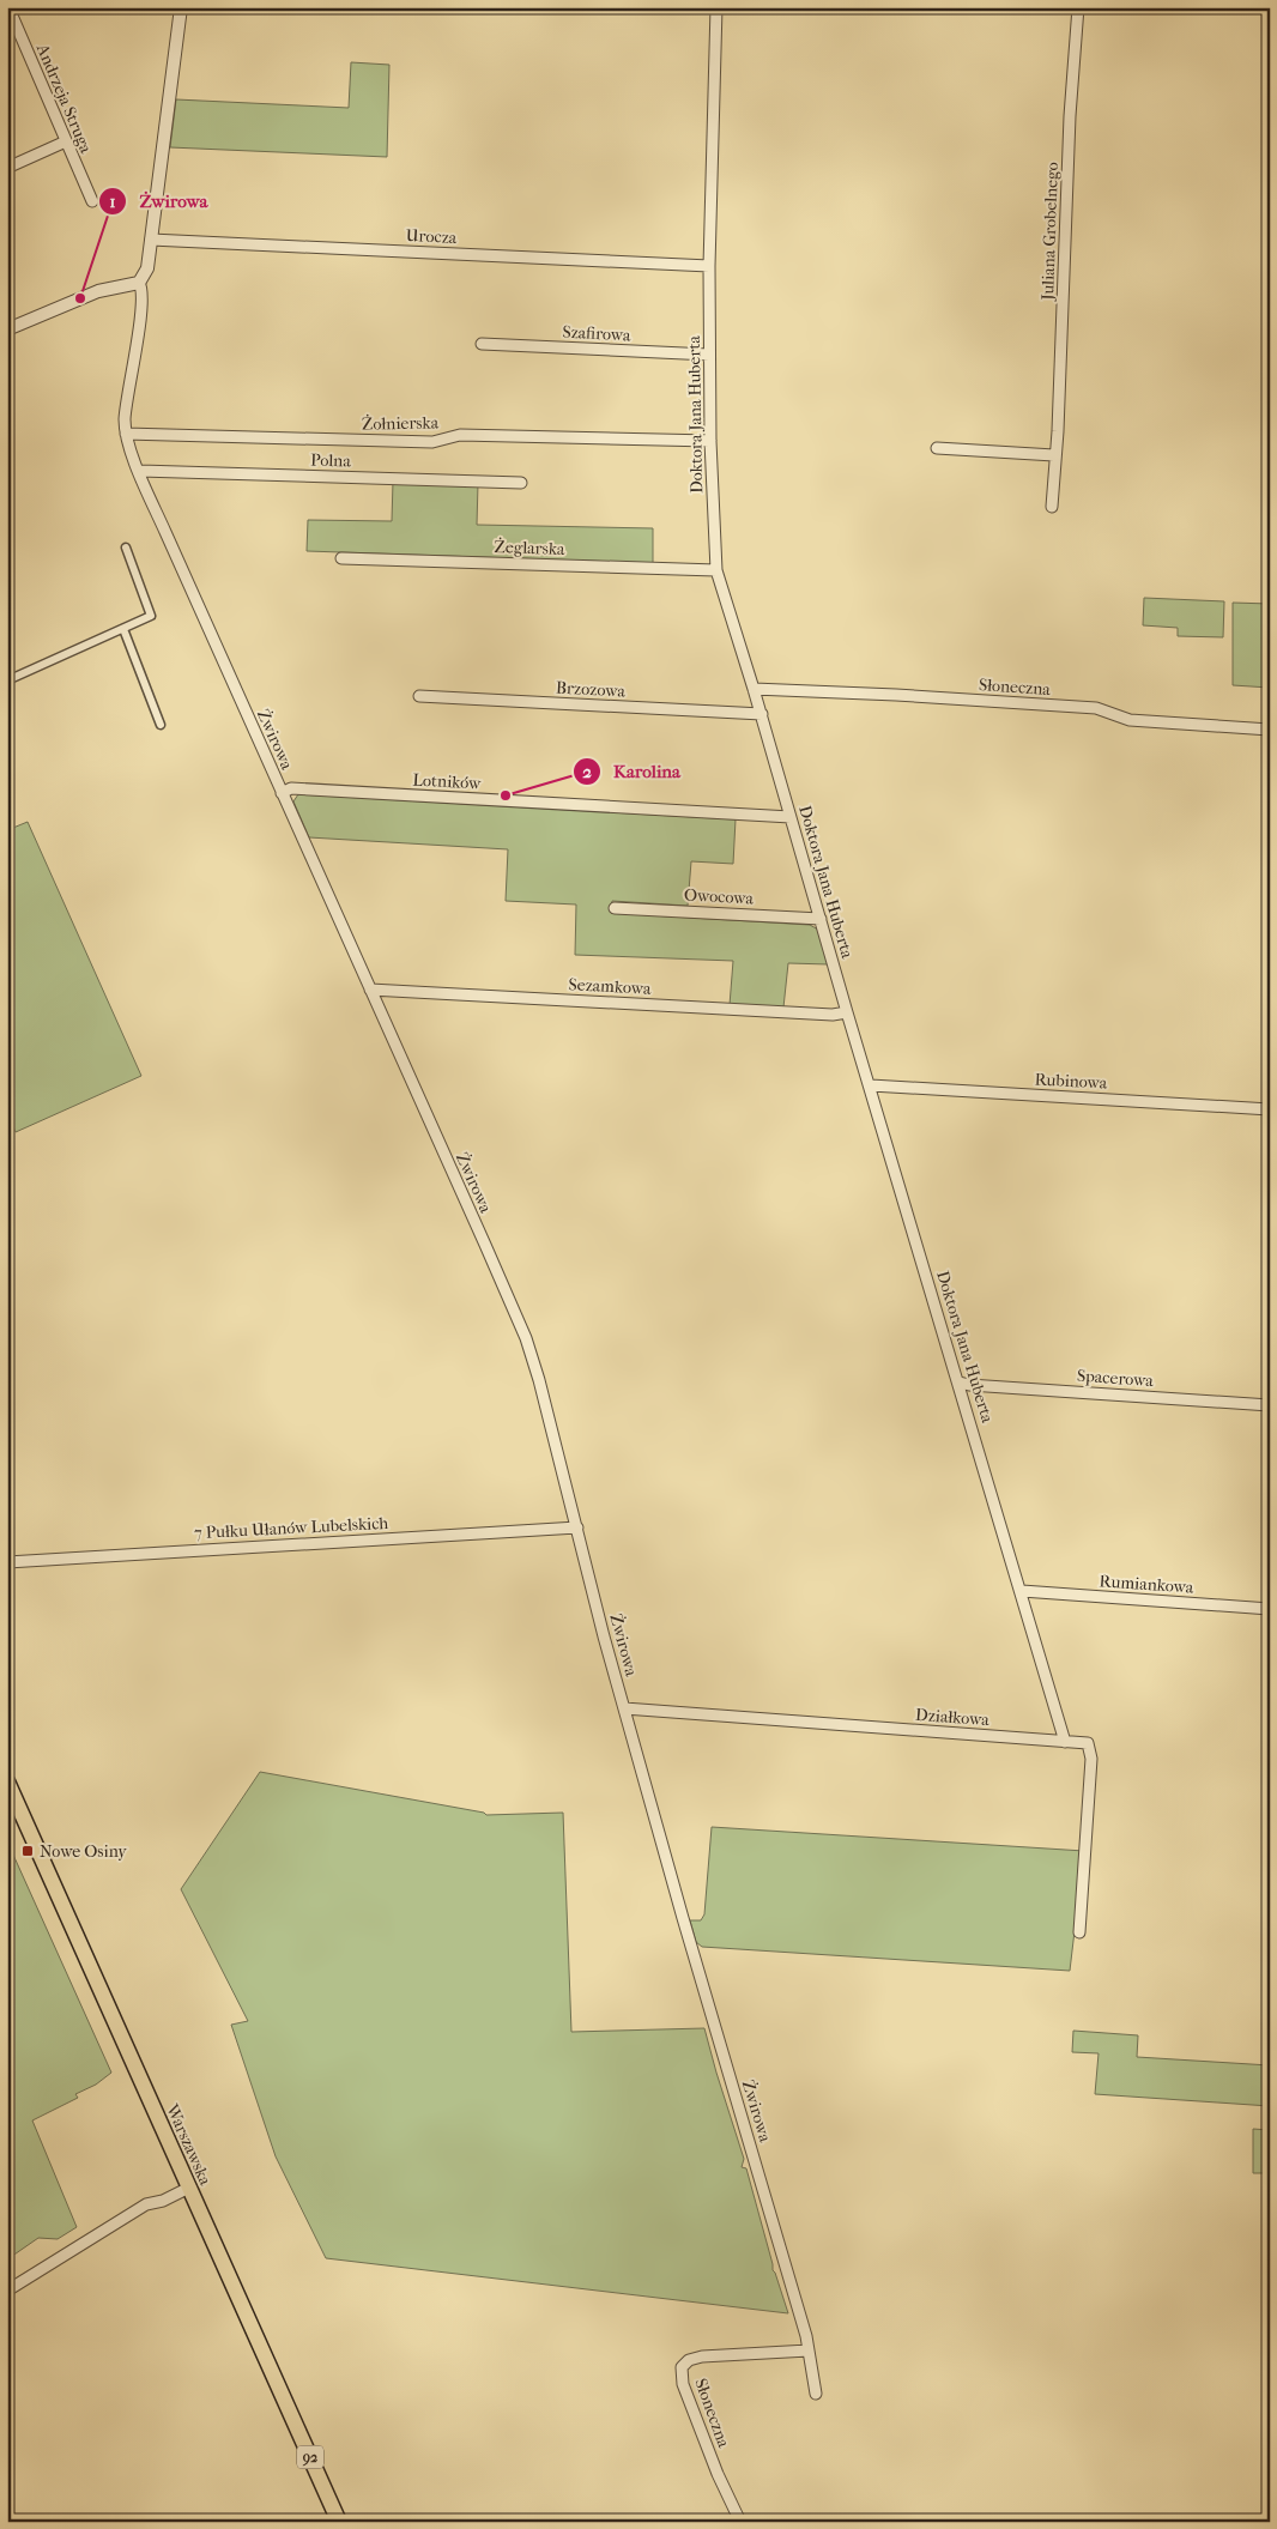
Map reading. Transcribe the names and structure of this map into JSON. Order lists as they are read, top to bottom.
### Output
{
  "streets": {
    "main road": ["Warszawska", "92"],
    "street": [
      "Andrzeja Struga",
      "Juliana Grobelnego",
      "Urocza",
      "Szafirowa",
      "Doktora Jana Huberta",
      "Żołnierska",
      "Polna",
      "Żeglarska",
      "Słoneczna",
      "Brzozowa",
      "Żwirowa",
      "Lotników",
      "Owocowa",
      "Sezamkowa",
      "Rubinowa",
      "Spacerowa",
      "7 Pułku Ułanów Lubelskich",
      "Rumiankowa",
      "Działkowa"
    ]
  },
  "crossings": [
    ["Urocza", "Doktora Jana Huberta"],
    ["Urocza", "Żwirowa"],
    ["Szafirowa", "Doktora Jana Huberta"],
    ["Doktora Jana Huberta", "Żołnierska"],
    ["Doktora Jana Huberta", "Żeglarska"],
    ["Doktora Jana Huberta", "Słoneczna"],
    ["Doktora Jana Huberta", "Brzozowa"],
    ["Doktora Jana Huberta", "Lotników"],
    ["Doktora Jana Huberta", "Owocowa"],
    ["Doktora Jana Huberta", "Sezamkowa"],
    ["Doktora Jana Huberta", "Rubinowa"],
    ["Doktora Jana Huberta", "Spacerowa"],
    ["Doktora Jana Huberta", "Rumiankowa"],
    ["Doktora Jana Huberta", "Działkowa"],
    ["Żołnierska", "Żwirowa"],
    ["Polna", "Żwirowa"],
    ["Słoneczna", "Żwirowa"],
    ["Żwirowa", "Lotników"],
    ["Żwirowa", "Sezamkowa"],
    ["Żwirowa", "7 Pułku Ułanów Lubelskich"],
    ["Żwirowa", "Działkowa"]
  ],
  "places": {
    "other": ["Żwirowa", "Karolina"],
    "transit": ["Nowe Osiny"]
  }
}
